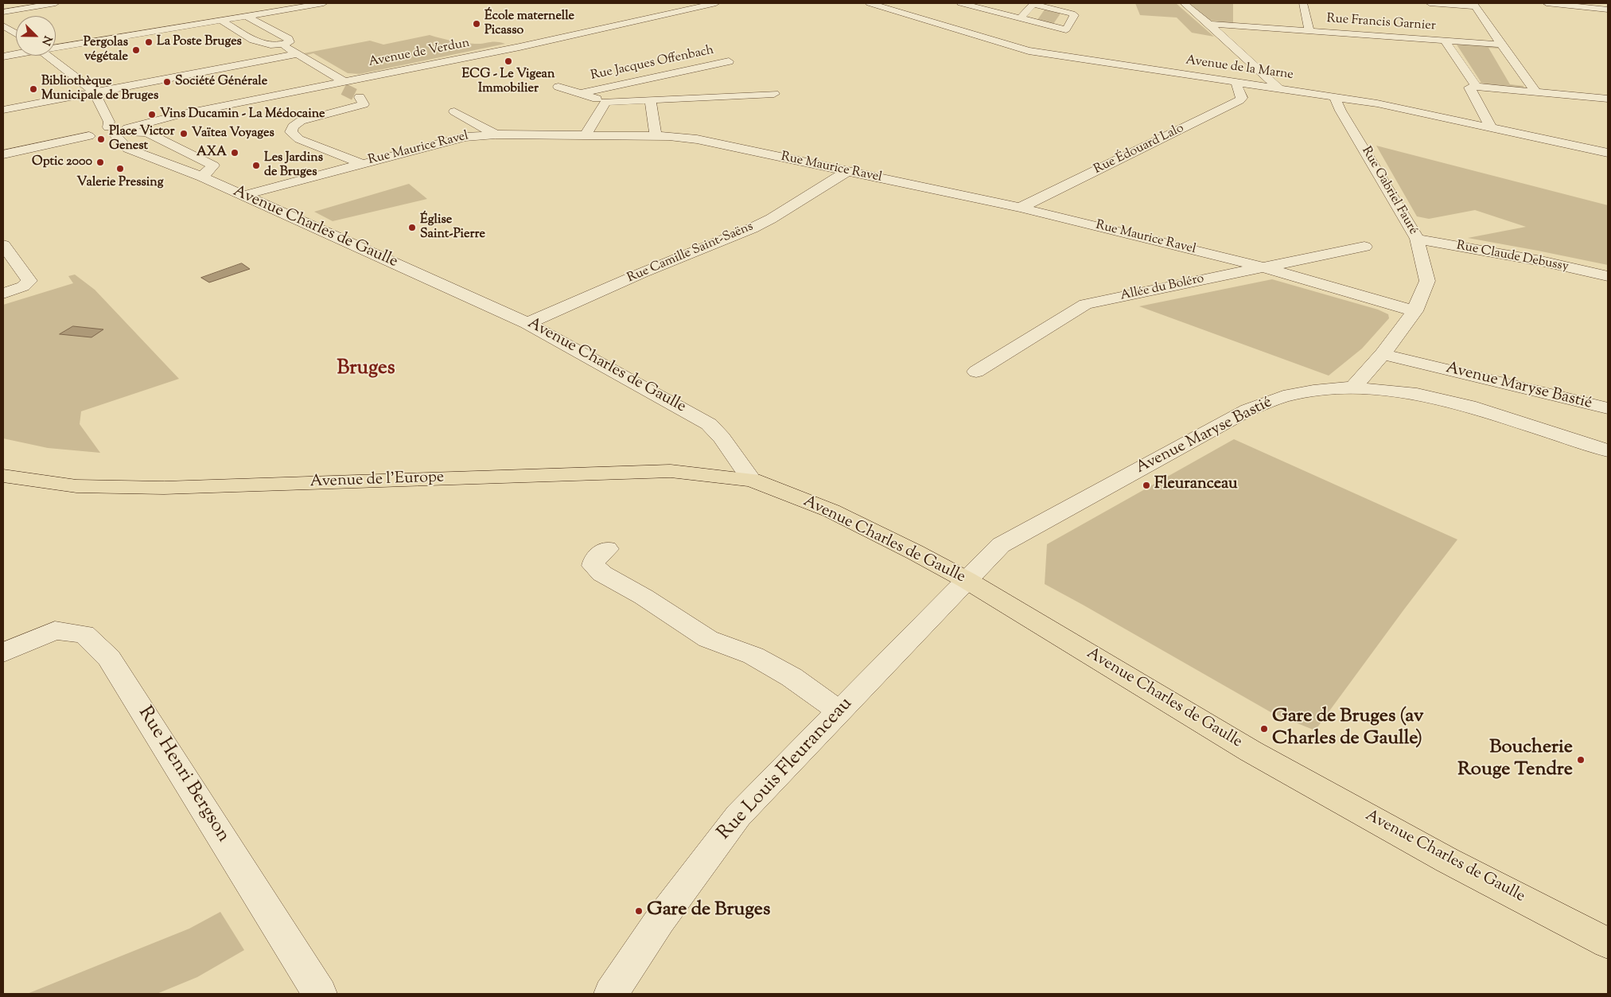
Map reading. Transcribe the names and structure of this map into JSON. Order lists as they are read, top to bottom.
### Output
{
  "streets": {
    "main road": ["Avenue Charles de Gaulle", "Avenue de l'Europe"],
    "street": [
      "Rue Francis Garnier",
      "Avenue de Verdun",
      "Rue Jacques Offenbach",
      "Avenue de la Marne",
      "Rue Maurice Ravel",
      "Rue Édouard Lalo",
      "Rue Gabriel Fauré",
      "Rue Camille Saint-Saëns",
      "Rue Claude Debussy",
      "Allée du Boléro",
      "Avenue Maryse Bastié",
      "Rue Louis Fleuranceau",
      "Rue Henri Bergson"
    ]
  },
  "crossings": [
    ["Avenue de Verdun", "Avenue Charles de Gaulle"],
    ["Rue Jacques Offenbach", "Rue Maurice Ravel"],
    ["Avenue de la Marne", "Rue Édouard Lalo"],
    ["Avenue de la Marne", "Rue Gabriel Fauré"],
    ["Rue Maurice Ravel", "Rue Édouard Lalo"],
    ["Rue Maurice Ravel", "Rue Gabriel Fauré"],
    ["Rue Maurice Ravel", "Avenue Charles de Gaulle"],
    ["Rue Maurice Ravel", "Rue Camille Saint-Saëns"],
    ["Rue Maurice Ravel", "Allée du Boléro"],
    ["Rue Gabriel Fauré", "Rue Claude Debussy"],
    ["Rue Gabriel Fauré", "Avenue Maryse Bastié"],
    ["Avenue Charles de Gaulle", "Rue Camille Saint-Saëns"],
    ["Avenue Charles de Gaulle", "Avenue Maryse Bastié"],
    ["Avenue Charles de Gaulle", "Avenue de l'Europe"],
    ["Avenue Charles de Gaulle", "Rue Louis Fleuranceau"],
    ["Avenue Maryse Bastié", "Rue Louis Fleuranceau"]
  ],
  "districts": ["Bruges"],
  "places": [
    "École maternelle Picasso",
    "La Poste Bruges",
    "Pergolas végétale",
    "ECG - Le Vigean Immobilier",
    "Société Générale",
    "Bibliothèque Municipale de Bruges",
    "Vins Ducamin - La Médocaine",
    "Vaïtea Voyages",
    "Place Victor Genest",
    "AXA",
    "Optic 2000",
    "Les Jardins de Bruges",
    "Valerie Pressing",
    "Église Saint-Pierre",
    "Fleuranceau",
    "Gare de Bruges (av Charles de Gaulle)",
    "Boucherie Rouge Tendre",
    "Gare de Bruges"
  ],
  "north": "bottom right"
}
